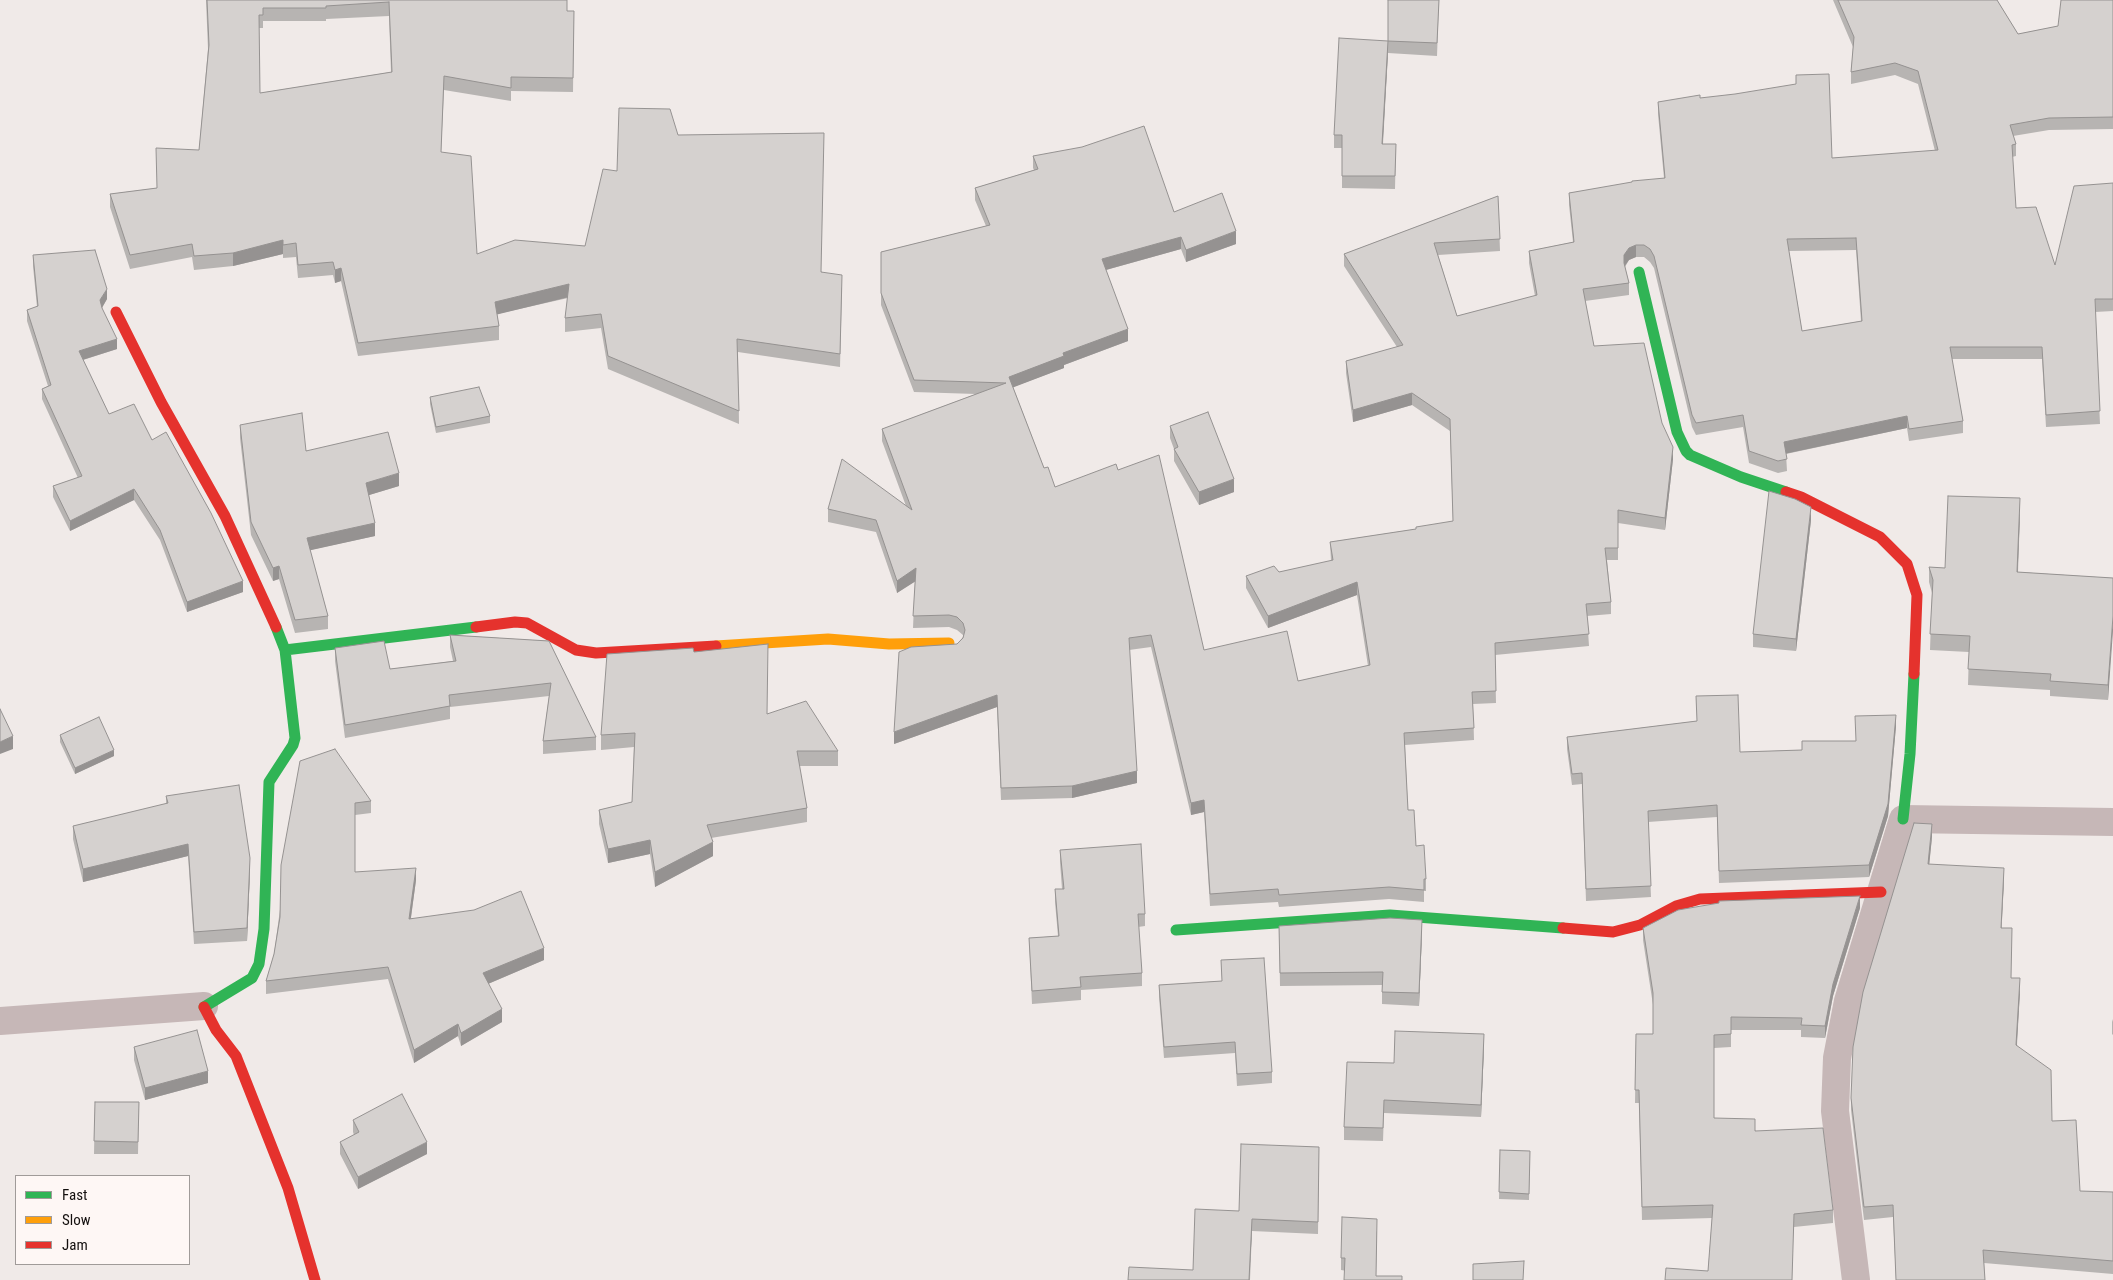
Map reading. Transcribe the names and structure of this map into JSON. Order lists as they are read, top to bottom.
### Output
{
  "legend": ["Fast", "Slow", "Jam"]
}
